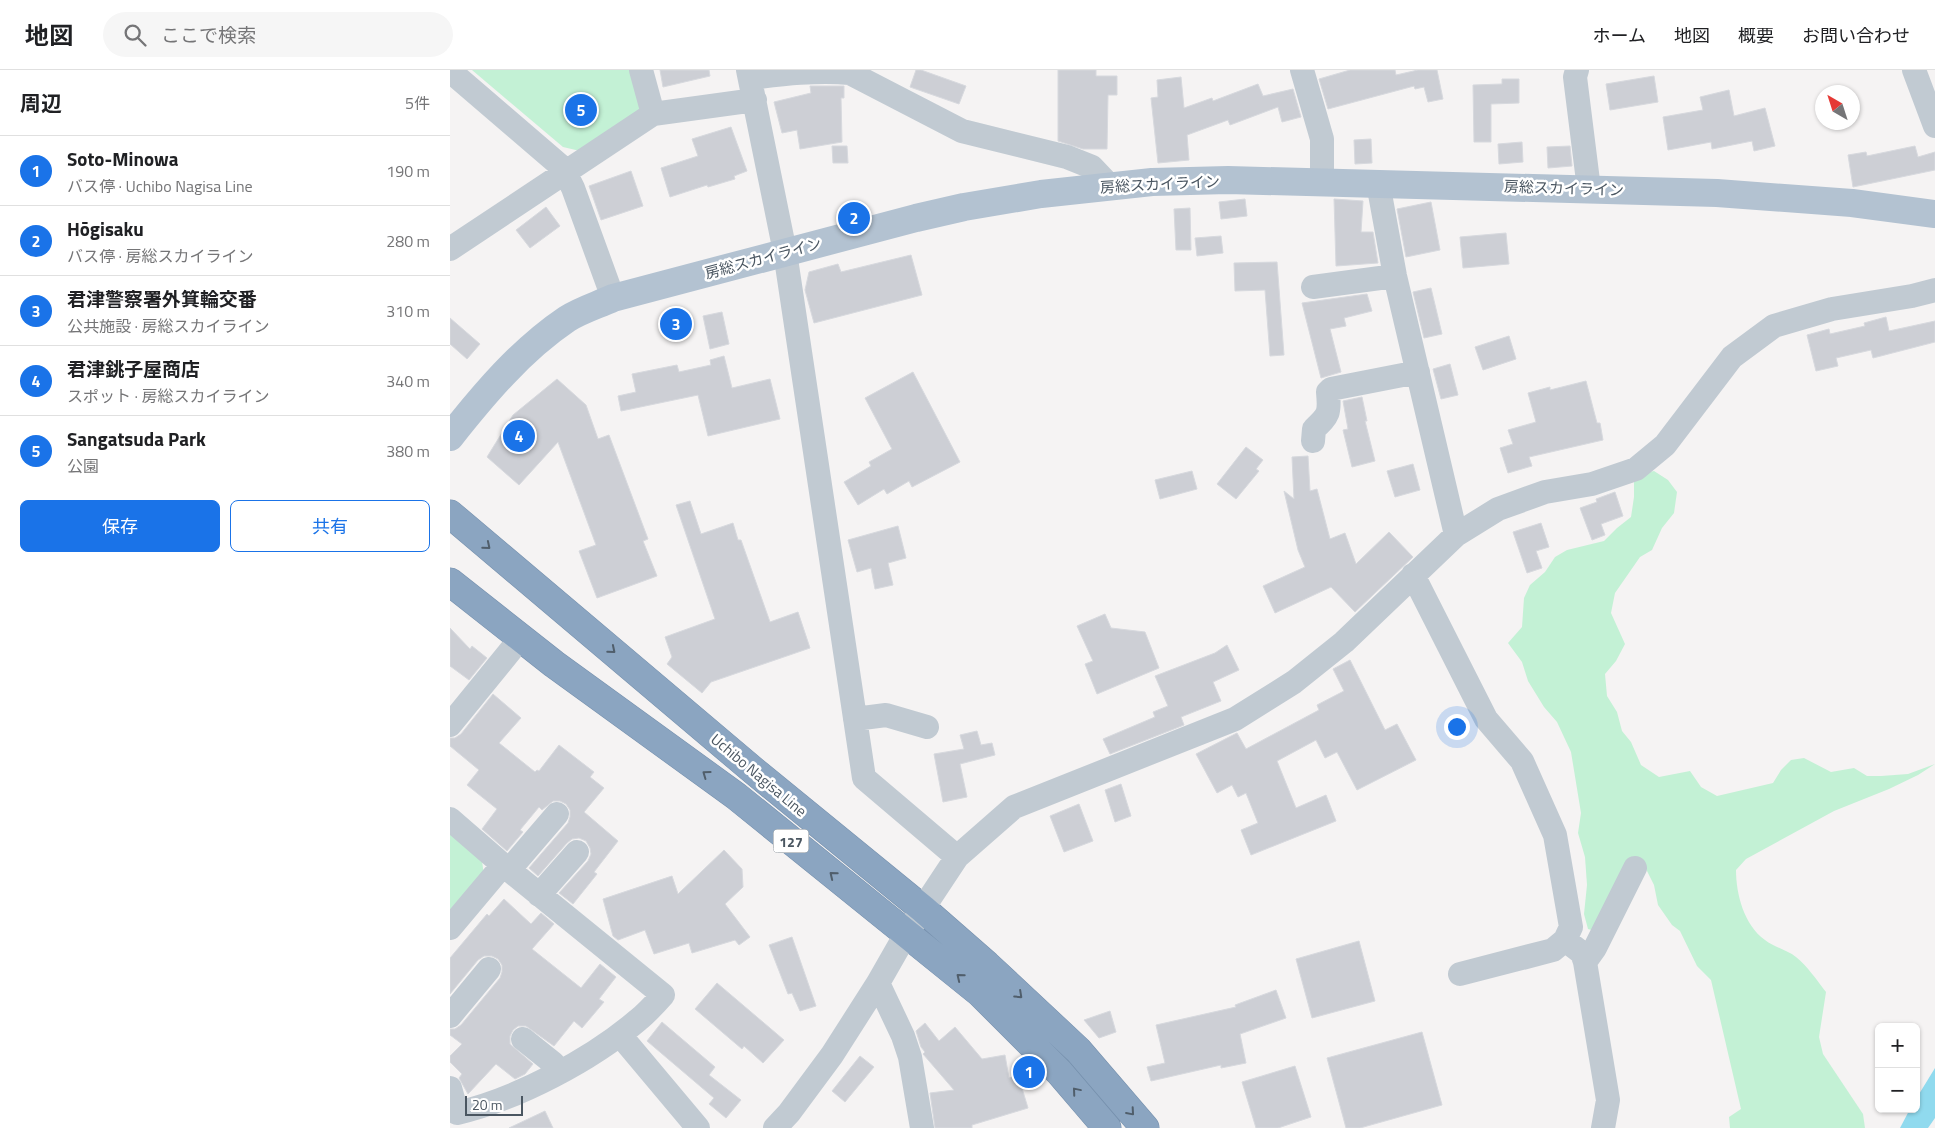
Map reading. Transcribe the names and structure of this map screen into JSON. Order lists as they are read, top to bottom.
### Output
{
  "streets": {
    "highway": ["Uchibo Nagisa Line", "127"],
    "main road": ["房総スカイライン"]
  },
  "scale_bar": "20 m",
  "north": "top left",
  "page": {
    "header": "地図",
    "search": "ここで検索",
    "nav": [
      "ホーム",
      "地図",
      "概要",
      "お問い合わせ"
    ],
    "heading": ["周辺", "5件"],
    "pins": [
      "5",
      "2",
      "3",
      "4",
      "1"
    ],
    "list": [
      {
        "mark": "1",
        "name": "Soto-Minowa",
        "note": "バス停 · Uchibo Nagisa Line",
        "value": "190 m"
      },
      {
        "mark": "2",
        "name": "Hōgisaku",
        "note": "バス停 · 房総スカイライン",
        "value": "280 m"
      },
      {
        "mark": "3",
        "name": "君津警察署外箕輪交番",
        "note": "公共施設 · 房総スカイライン",
        "value": "310 m"
      },
      {
        "mark": "4",
        "name": "君津銚子屋商店",
        "note": "スポット · 房総スカイライン",
        "value": "340 m"
      },
      {
        "mark": "5",
        "name": "Sangatsuda Park",
        "note": "公園",
        "value": "380 m"
      }
    ],
    "buttons": ["保存", "共有"],
    "map_buttons": ["+", "−"],
    "scale": "20 m"
  }
}
